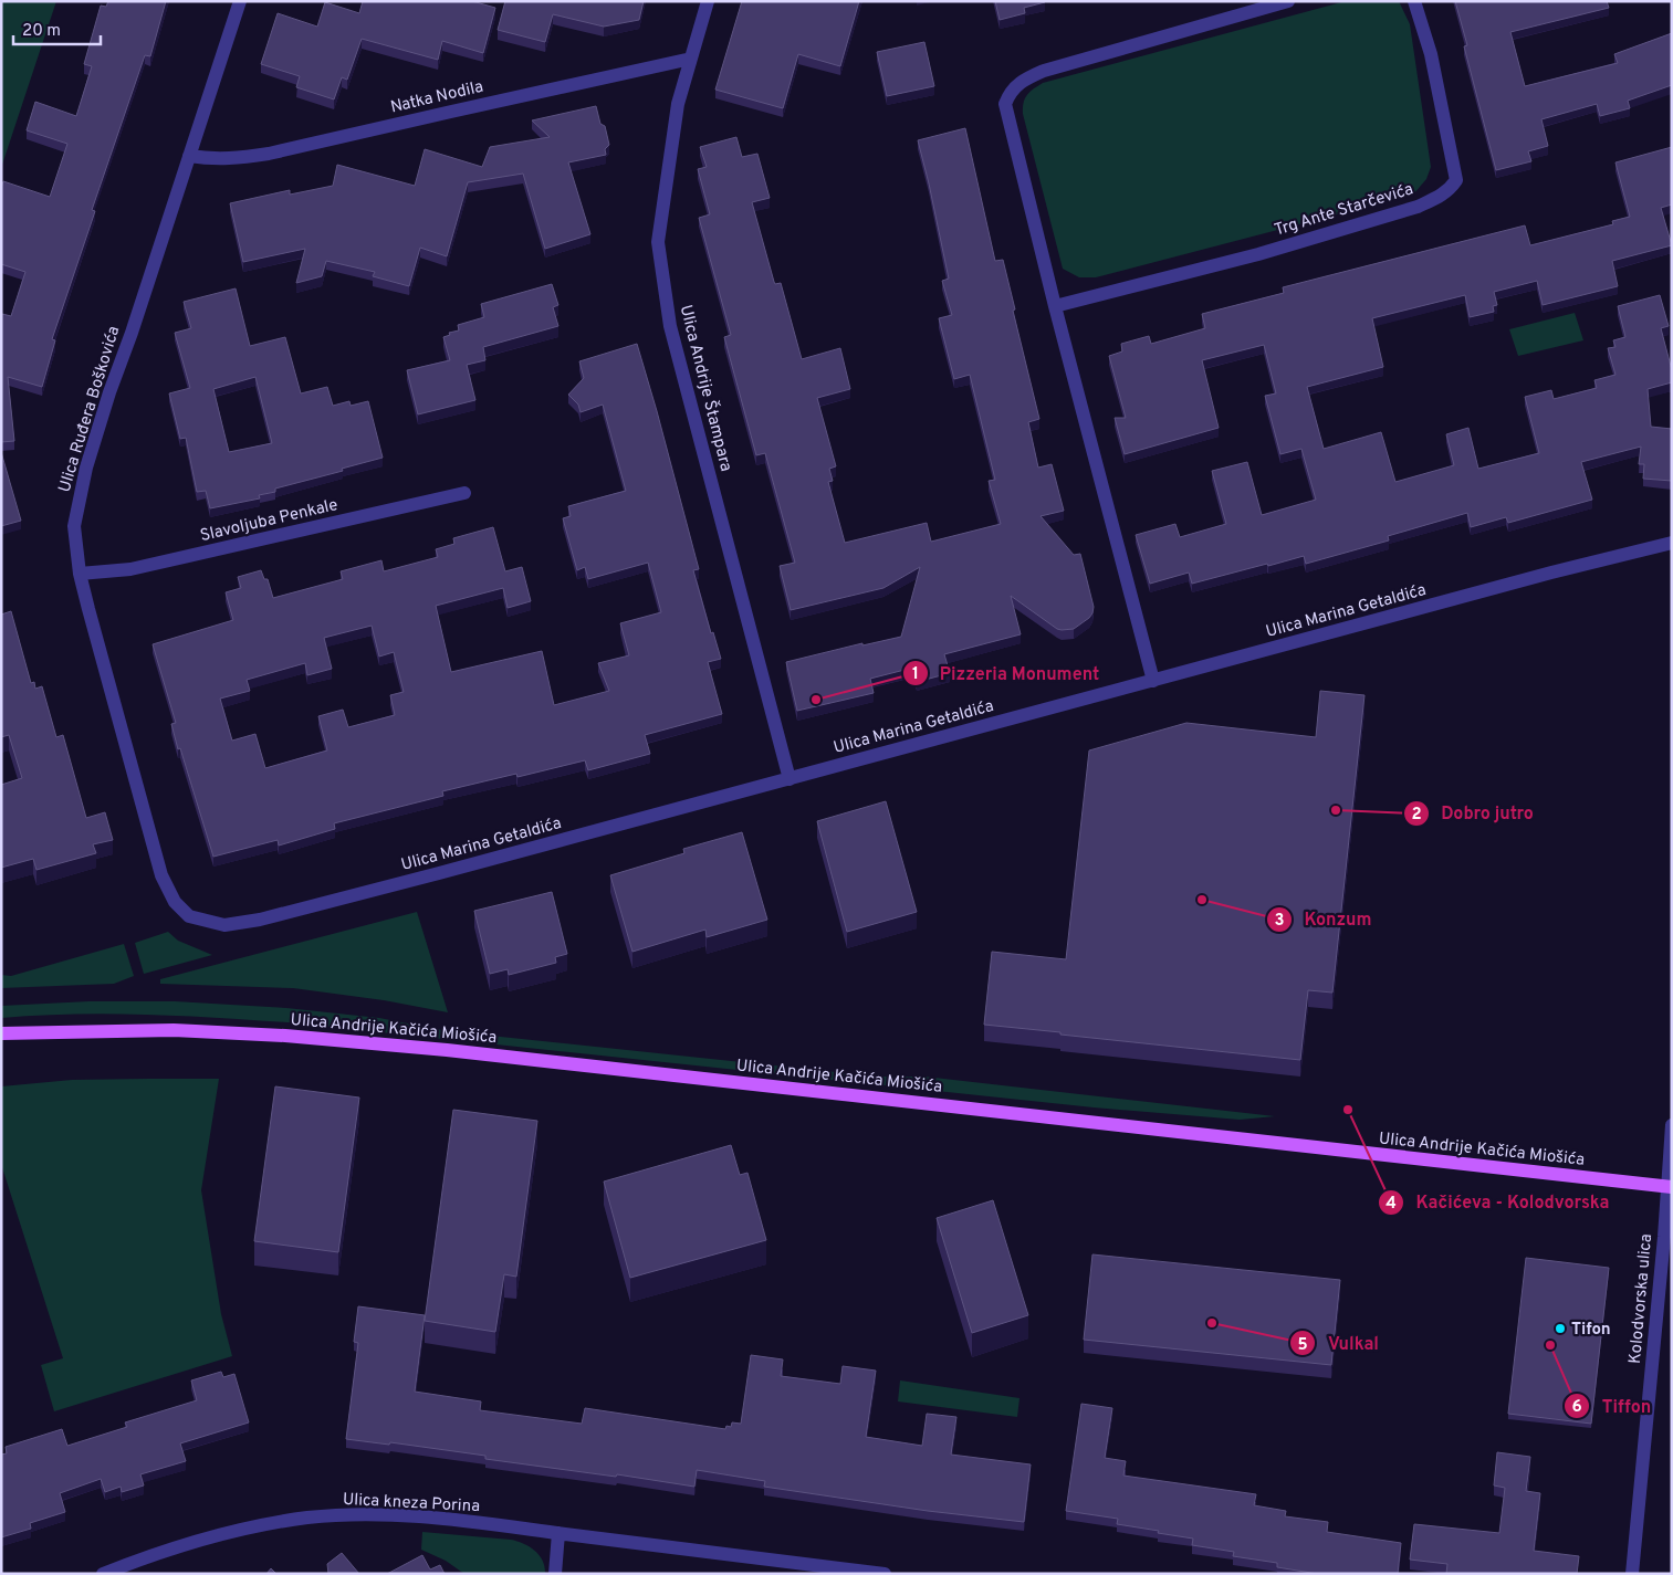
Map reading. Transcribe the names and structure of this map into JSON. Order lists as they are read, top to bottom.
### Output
{
  "streets": {
    "main road": ["Ulica Andrije Kačića Miošića"],
    "street": [
      "Natka Nodila",
      "Trg Ante Starčevića",
      "Ulica Andrije Štampara",
      "Ulica Ruđera Boškovića",
      "Slavoljuba Penkale",
      "Ulica Marina Getaldića",
      "Kolodvorska ulica",
      "Ulica kneza Porina"
    ]
  },
  "crossings": [
    ["Natka Nodila", "Ulica Andrije Štampara"],
    ["Natka Nodila", "Ulica Ruđera Boškovića"],
    ["Ulica Andrije Štampara", "Ulica Marina Getaldića"],
    ["Ulica Ruđera Boškovića", "Slavoljuba Penkale"],
    ["Ulica Ruđera Boškovića", "Ulica Marina Getaldića"],
    ["Ulica Andrije Kačića Miošića", "Kolodvorska ulica"]
  ],
  "places": [
    "Pizzeria Monument",
    "Dobro jutro",
    "Konzum",
    "Kačićeva - Kolodvorska",
    "Vulkal",
    "Tifon",
    "Tiffon"
  ],
  "scale_bar": "20 m"
}
